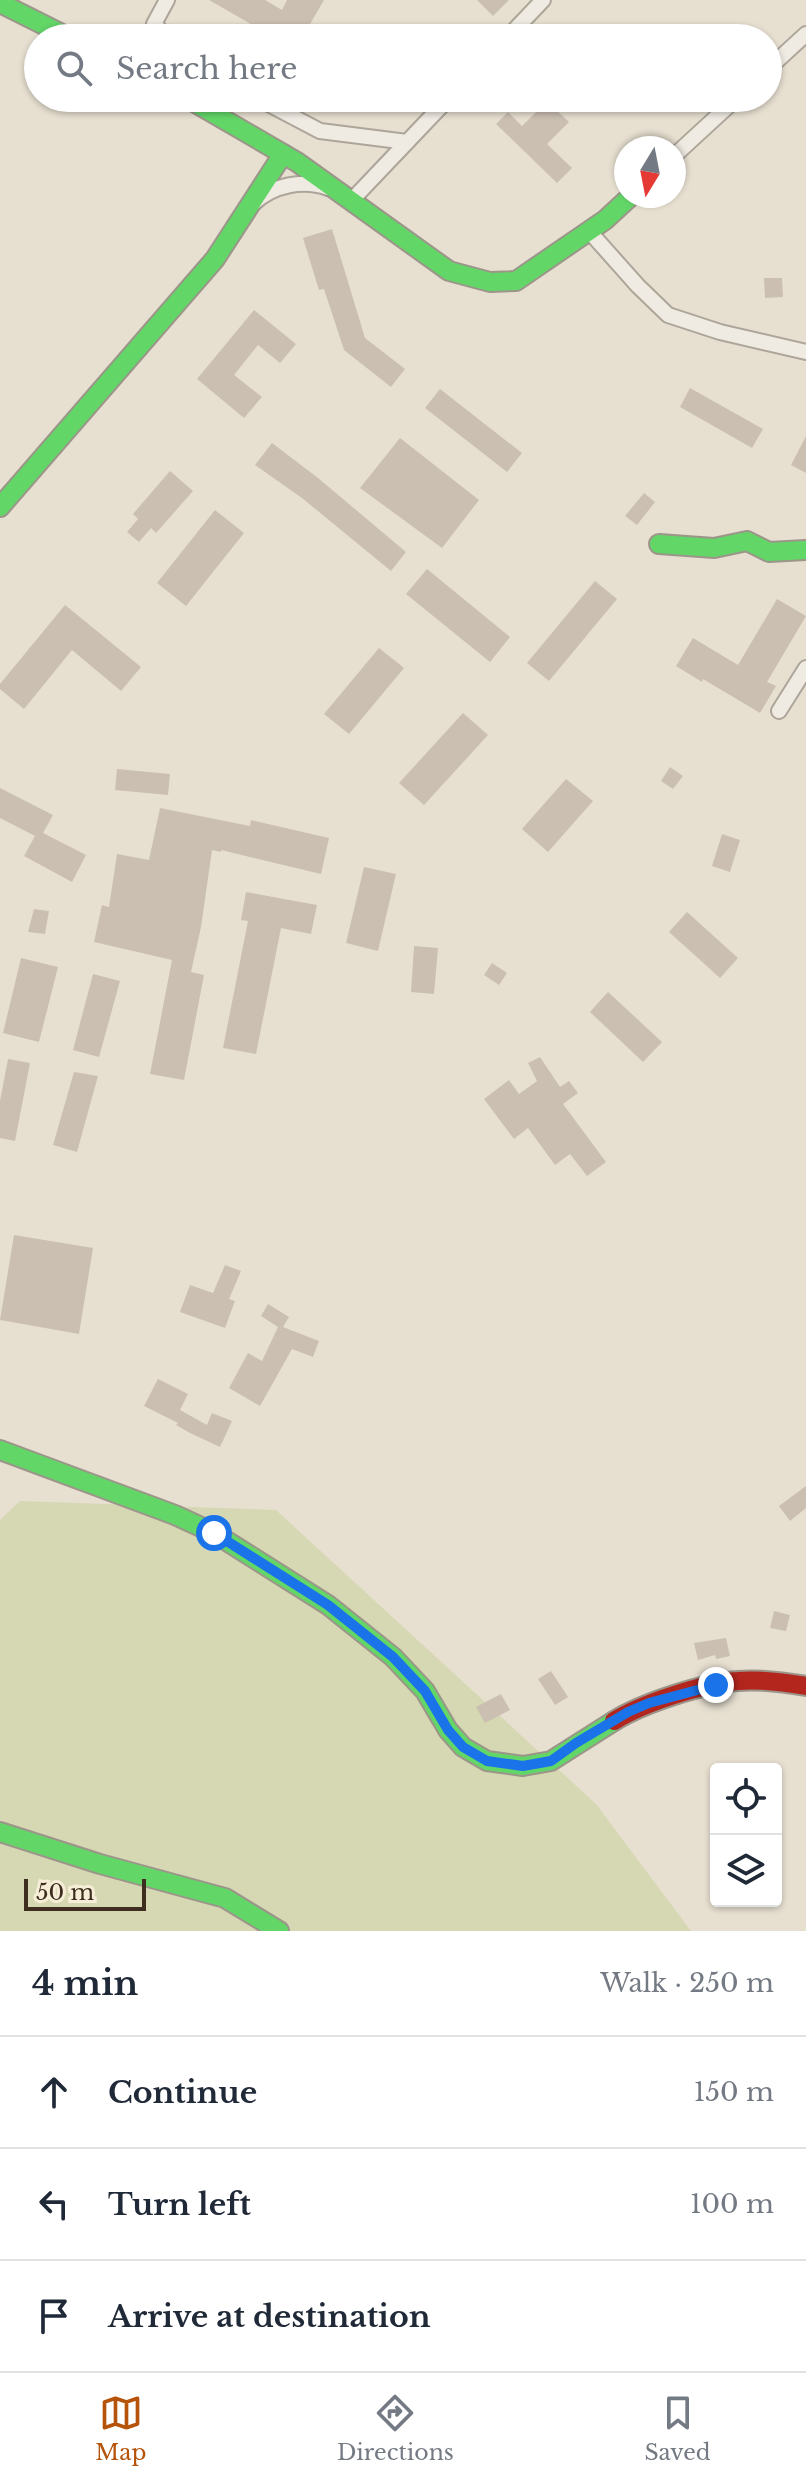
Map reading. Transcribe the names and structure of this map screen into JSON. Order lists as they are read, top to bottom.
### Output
{
  "scale_bar": "50 m",
  "north": "bottom",
  "page": {
    "search": "Search here",
    "scale": "50 m",
    "heading": ["4 min", "Walk · 250 m"],
    "list": [
      ["Continue", "150 m"],
      ["Turn left", "100 m"],
      "Arrive at destination"
    ],
    "nav": ["Map", "Directions", "Saved"]
  }
}
